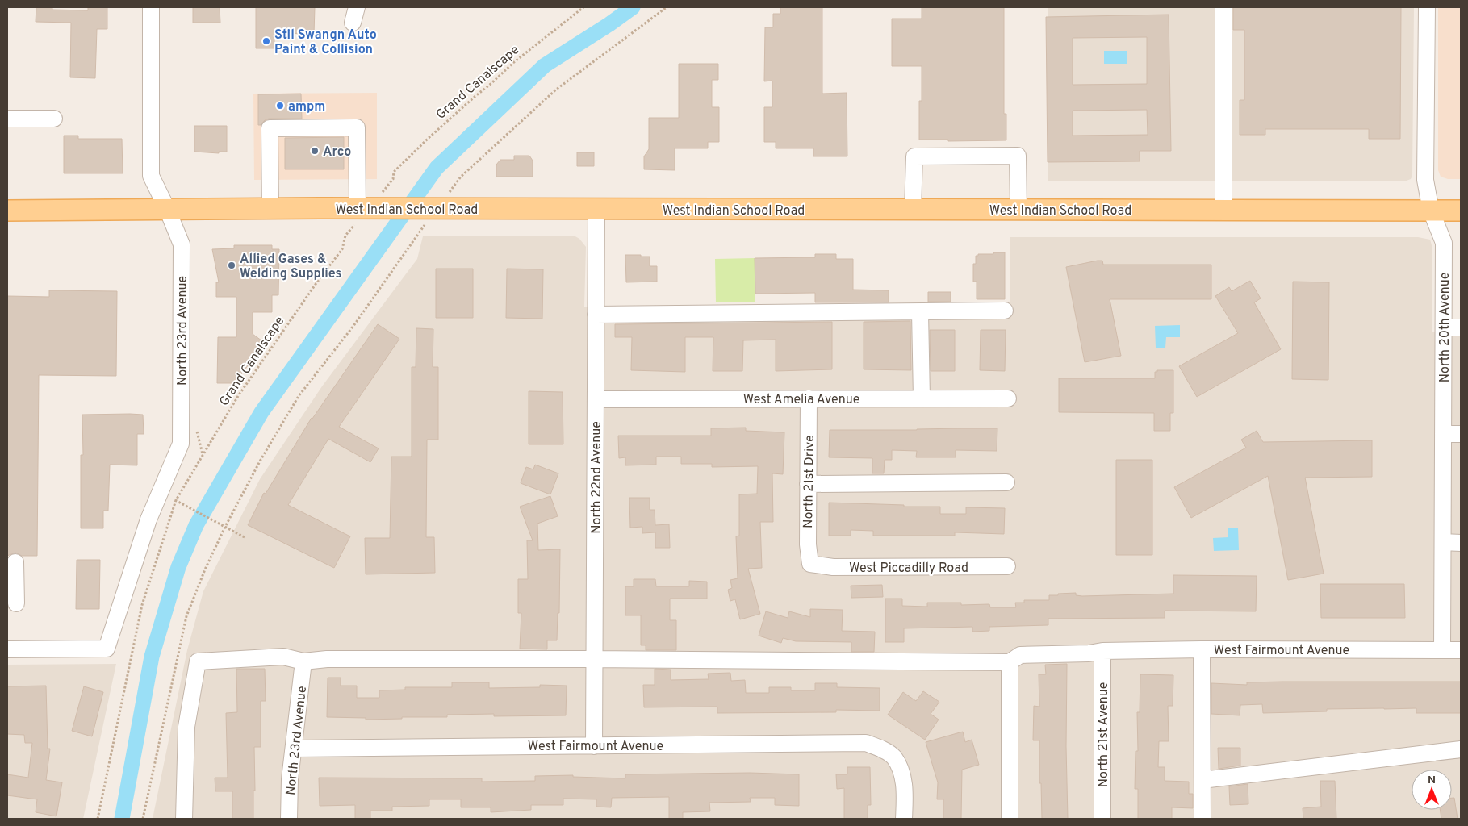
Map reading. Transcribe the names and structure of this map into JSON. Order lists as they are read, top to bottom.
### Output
{
  "streets": {
    "main road": ["West Indian School Road"],
    "street": [
      "North 20th Avenue",
      "North 23rd Avenue",
      "West Amelia Avenue",
      "North 22nd Avenue",
      "North 21st Drive",
      "West Piccadilly Road",
      "West Fairmount Avenue",
      "North 21st Avenue"
    ],
    "path": ["Grand Canalscape"]
  },
  "crossings": [
    ["West Indian School Road", "North 20th Avenue"],
    ["West Indian School Road", "North 23rd Avenue"],
    ["West Indian School Road", "North 22nd Avenue"],
    ["North 20th Avenue", "West Fairmount Avenue"],
    ["North 23rd Avenue", "West Fairmount Avenue"],
    ["West Amelia Avenue", "North 22nd Avenue"],
    ["West Amelia Avenue", "North 21st Drive"],
    ["North 22nd Avenue", "West Fairmount Avenue"],
    ["North 21st Drive", "West Piccadilly Road"],
    ["West Fairmount Avenue", "North 21st Avenue"]
  ],
  "places": [
    "Stil Swangn Auto Paint & Collision",
    "ampm",
    "Arco",
    "Allied Gases & Welding Supplies"
  ],
  "north": "top"
}
